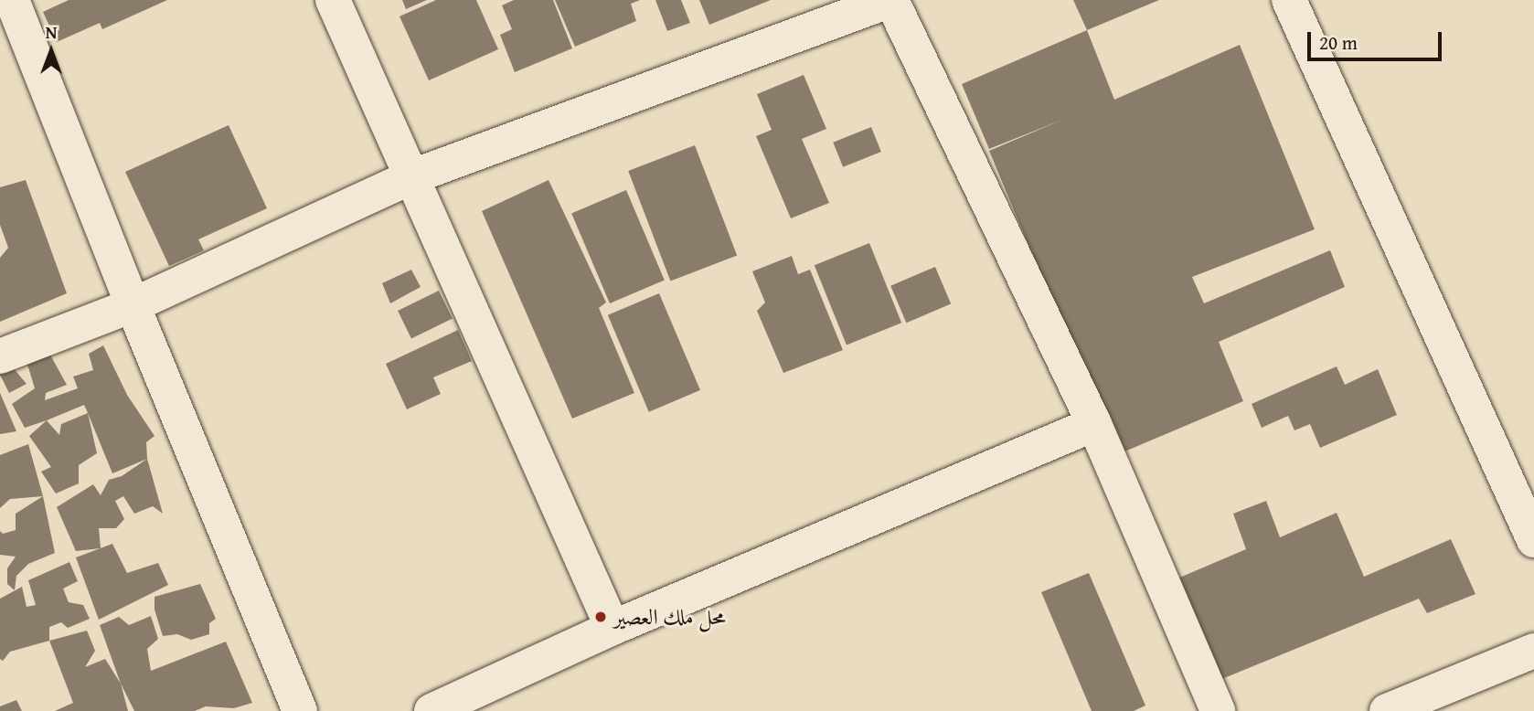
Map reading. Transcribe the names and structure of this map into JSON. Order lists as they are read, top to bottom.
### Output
{
  "places": ["محل ملك العصير"],
  "scale_bar": "20 m",
  "north": "top"
}
